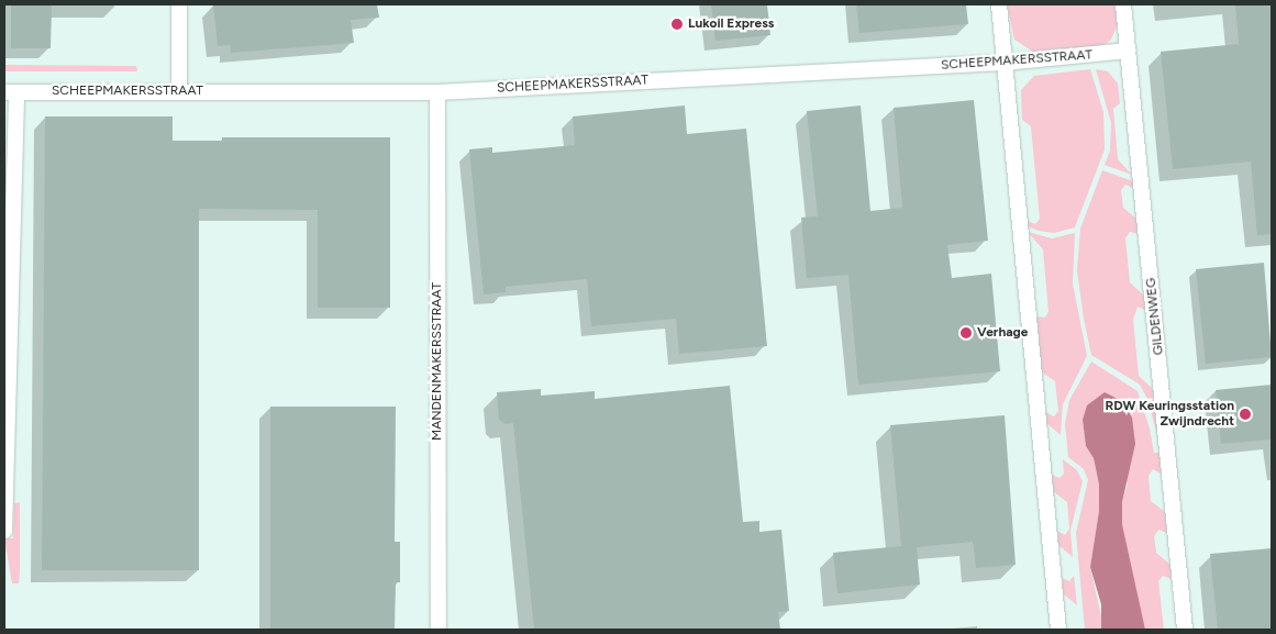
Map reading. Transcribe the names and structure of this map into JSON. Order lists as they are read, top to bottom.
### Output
{
  "streets": {
    "street": ["SCHEEPMAKERSSTRAAT", "GILDENWEG", "MANDENMAKERSSTRAAT"]
  },
  "crossings": [
    ["SCHEEPMAKERSSTRAAT", "GILDENWEG"],
    ["SCHEEPMAKERSSTRAAT", "MANDENMAKERSSTRAAT"]
  ],
  "places": ["Lukoil Express", "Verhage", "RDW Keuringsstation Zwijndrecht"]
}
